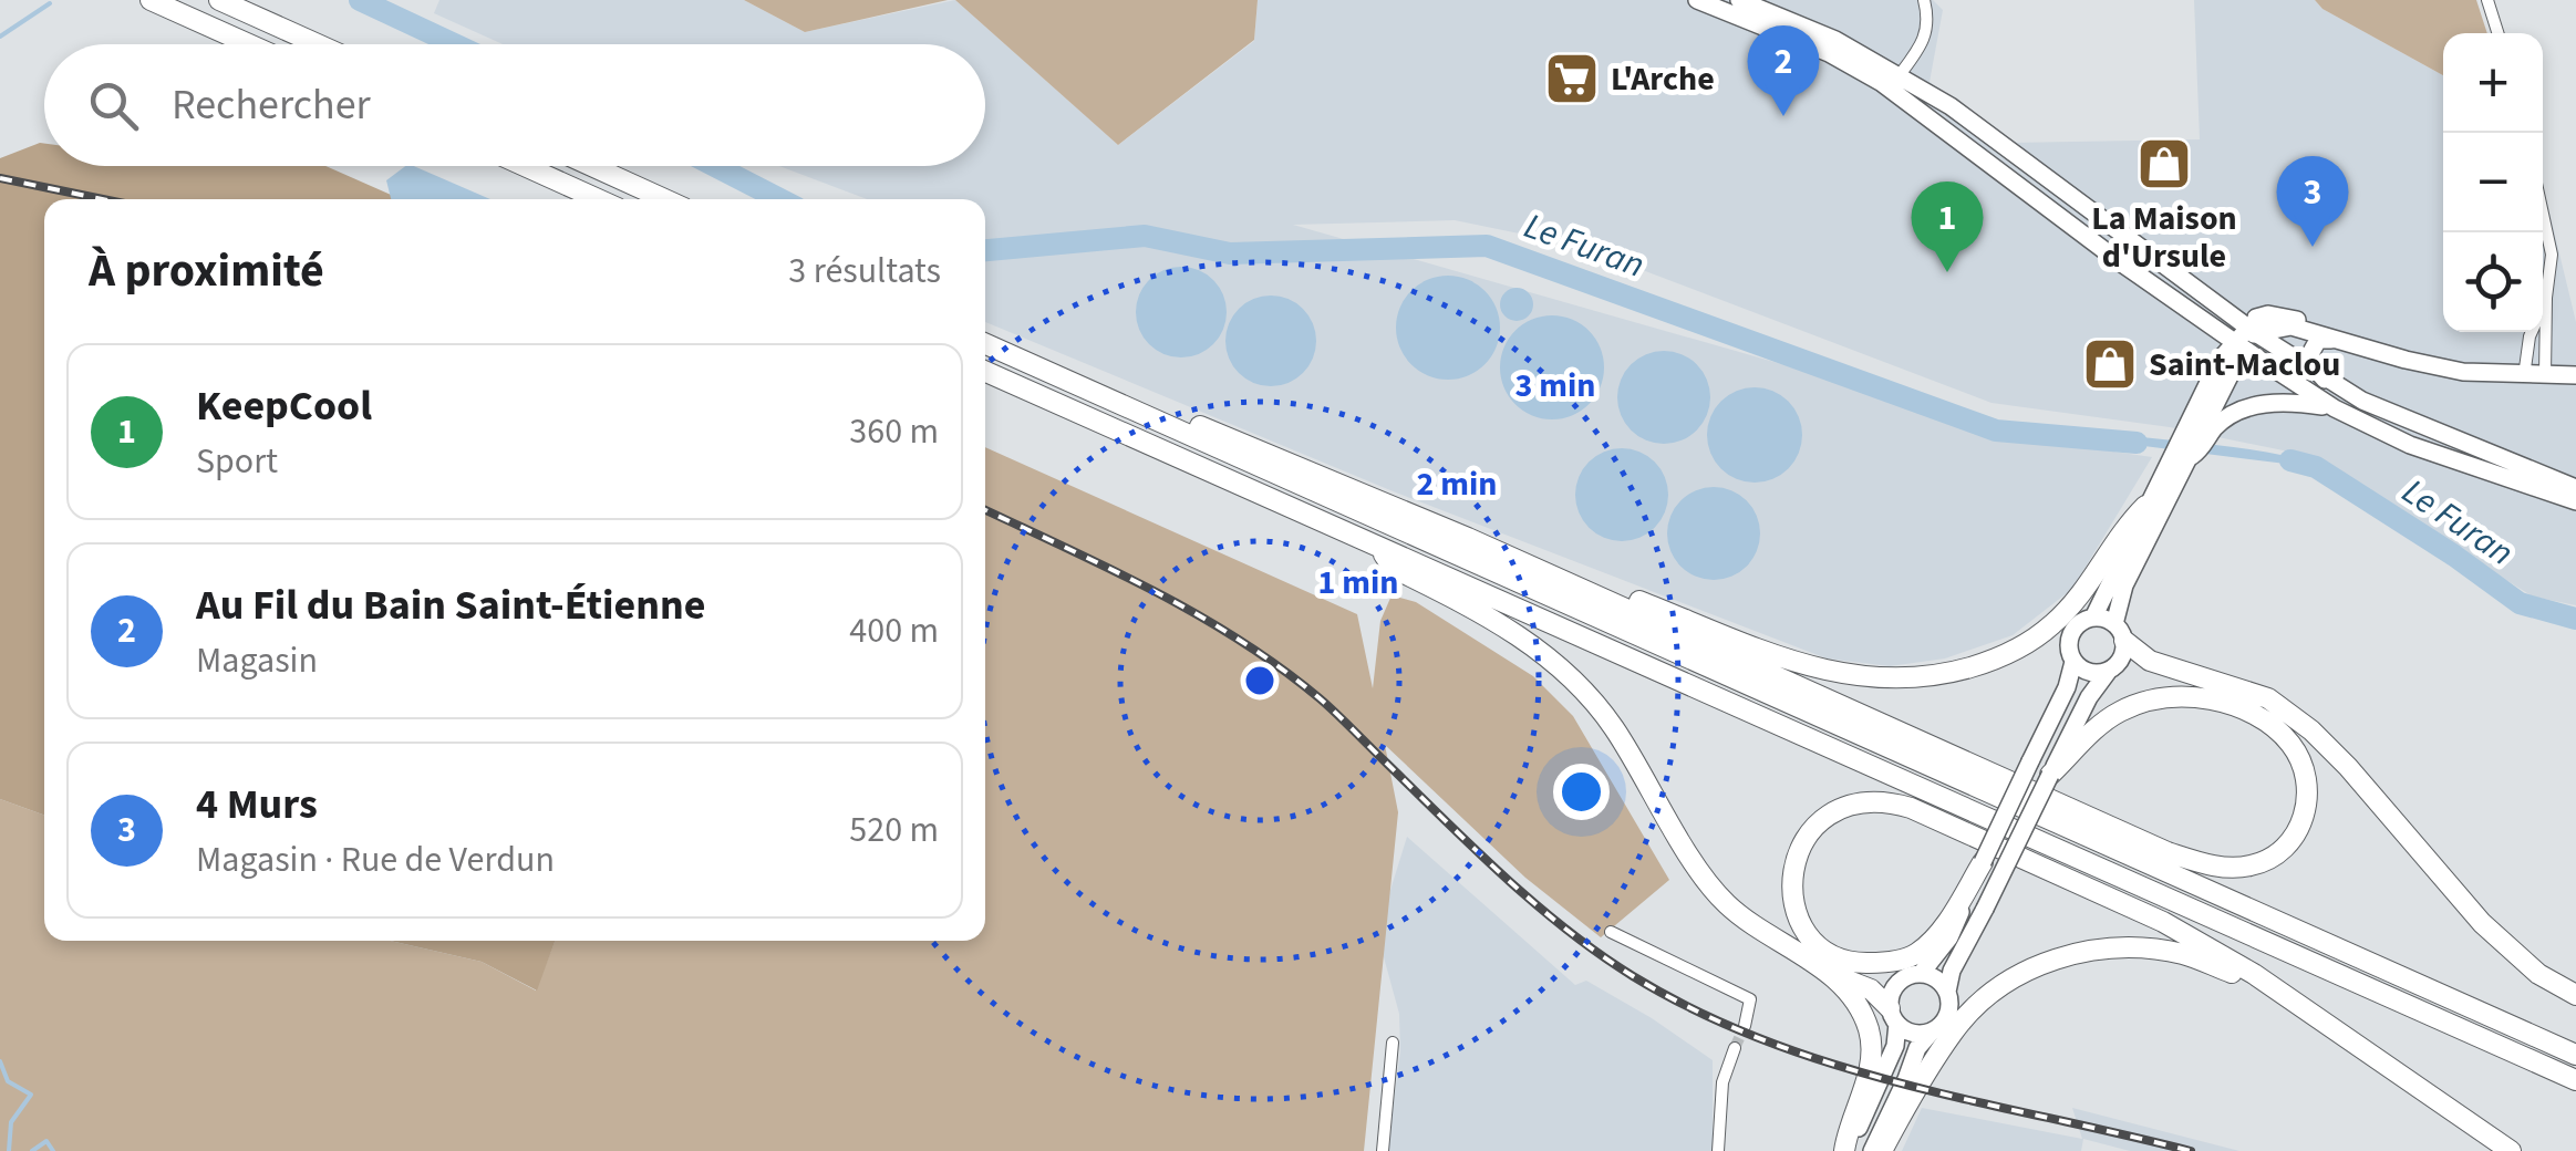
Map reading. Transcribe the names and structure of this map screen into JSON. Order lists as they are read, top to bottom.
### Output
{
  "water": ["Le Furan"],
  "places": {
    "supermarket": ["L'Arche"],
    "shop": ["La Maison d'Ursule", "Saint-Maclou"]
  },
  "page": {
    "pins": ["2", "3", "1"],
    "map_buttons": ["+", "−"],
    "search": "Rechercher",
    "heading": ["À proximité", "3 résultats"],
    "list": [
      {
        "mark": "1",
        "name": "KeepCool",
        "note": "Sport",
        "value": "360 m"
      },
      {
        "mark": "2",
        "name": "Au Fil du Bain Saint-Étienne",
        "note": "Magasin",
        "value": "400 m"
      },
      {
        "mark": "3",
        "name": "4 Murs",
        "note": "Magasin · Rue de Verdun",
        "value": "520 m"
      }
    ]
  },
  "rings": ["3 min", "2 min", "1 min"]
}
